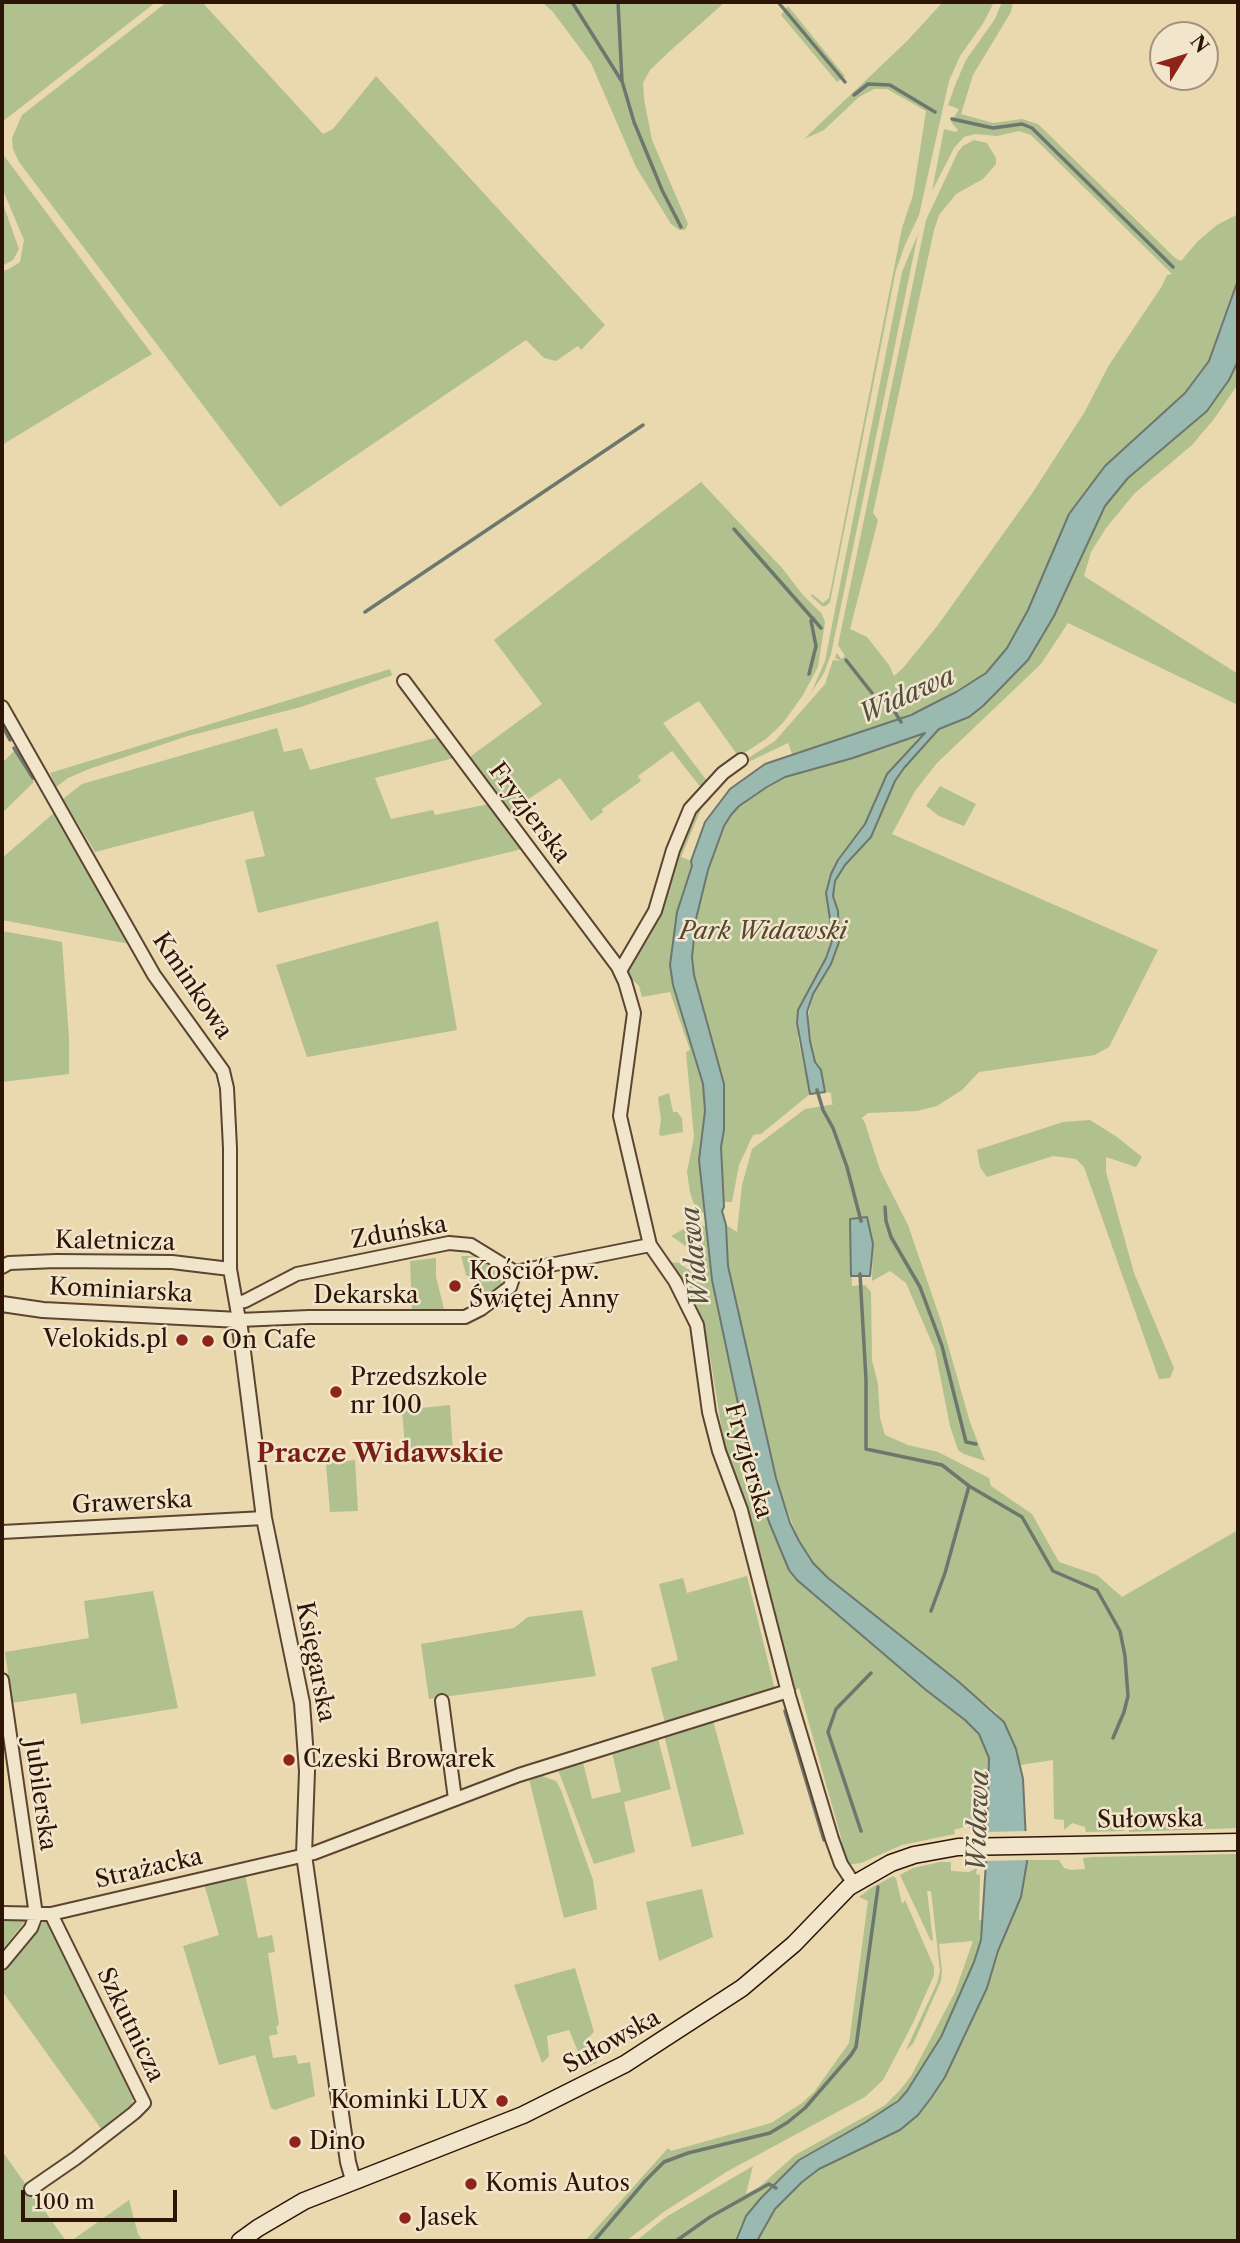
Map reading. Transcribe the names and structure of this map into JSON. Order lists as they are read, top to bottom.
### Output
{
  "streets": {
    "main road": ["Sułowska"],
    "street": [
      "Fryzjerska",
      "Kminkowa",
      "Zduńska",
      "Kaletnicza",
      "Kominiarska",
      "Dekarska",
      "Grawerska",
      "Księgarska",
      "Jubilerska",
      "Strażacka",
      "Szkutnicza"
    ]
  },
  "crossings": [
    ["Fryzjerska", "Sułowska"],
    ["Fryzjerska", "Strażacka"],
    ["Kminkowa", "Zduńska"],
    ["Kminkowa", "Kaletnicza"],
    ["Kminkowa", "Kominiarska"],
    ["Kminkowa", "Dekarska"],
    ["Kminkowa", "Księgarska"],
    ["Zduńska", "Dekarska"],
    ["Kominiarska", "Dekarska"],
    ["Kominiarska", "Księgarska"],
    ["Dekarska", "Księgarska"],
    ["Grawerska", "Księgarska"],
    ["Księgarska", "Sułowska"],
    ["Księgarska", "Strażacka"],
    ["Jubilerska", "Strażacka"],
    ["Strażacka", "Szkutnicza"]
  ],
  "districts": ["Pracze Widawskie"],
  "water": ["Widawa"],
  "parks": ["Park Widawski"],
  "places": [
    "Kościół pw. Świętej Anny",
    "Velokids.pl",
    "On Cafe",
    "Przedszkole nr 100",
    "Czeski Browarek",
    "Kominki LUX",
    "Dino",
    "Komis Autos",
    "Jasek"
  ],
  "scale_bar": "100 m",
  "north": "top right"
}
